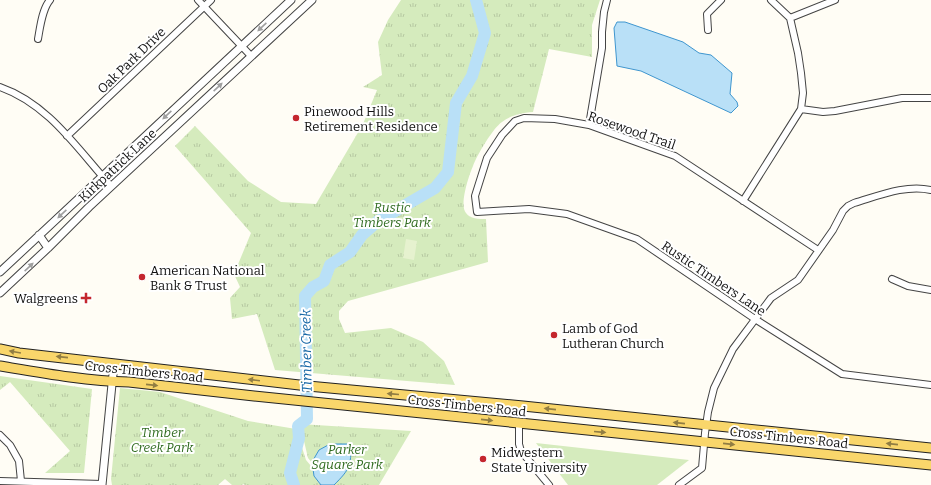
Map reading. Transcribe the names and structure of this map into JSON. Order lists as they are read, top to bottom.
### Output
{
  "streets": {
    "main road": ["Cross Timbers Road"],
    "street": [
      "Oak Park Drive",
      "Rosewood Trail",
      "Kirkpatrick Lane",
      "Rustic Timbers Lane"
    ]
  },
  "crossings": [
    ["Rosewood Trail", "Rustic Timbers Lane"]
  ],
  "water": ["Timber Creek"],
  "parks": ["Rustic Timbers Park", "Timber Creek Park", "Parker Square Park"],
  "places": {
    "other": [
      "Pinewood Hills Retirement Residence",
      "American National Bank & Trust",
      "Lamb of God Lutheran Church",
      "Midwestern State University"
    ],
    "health": ["Walgreens"]
  }
}
